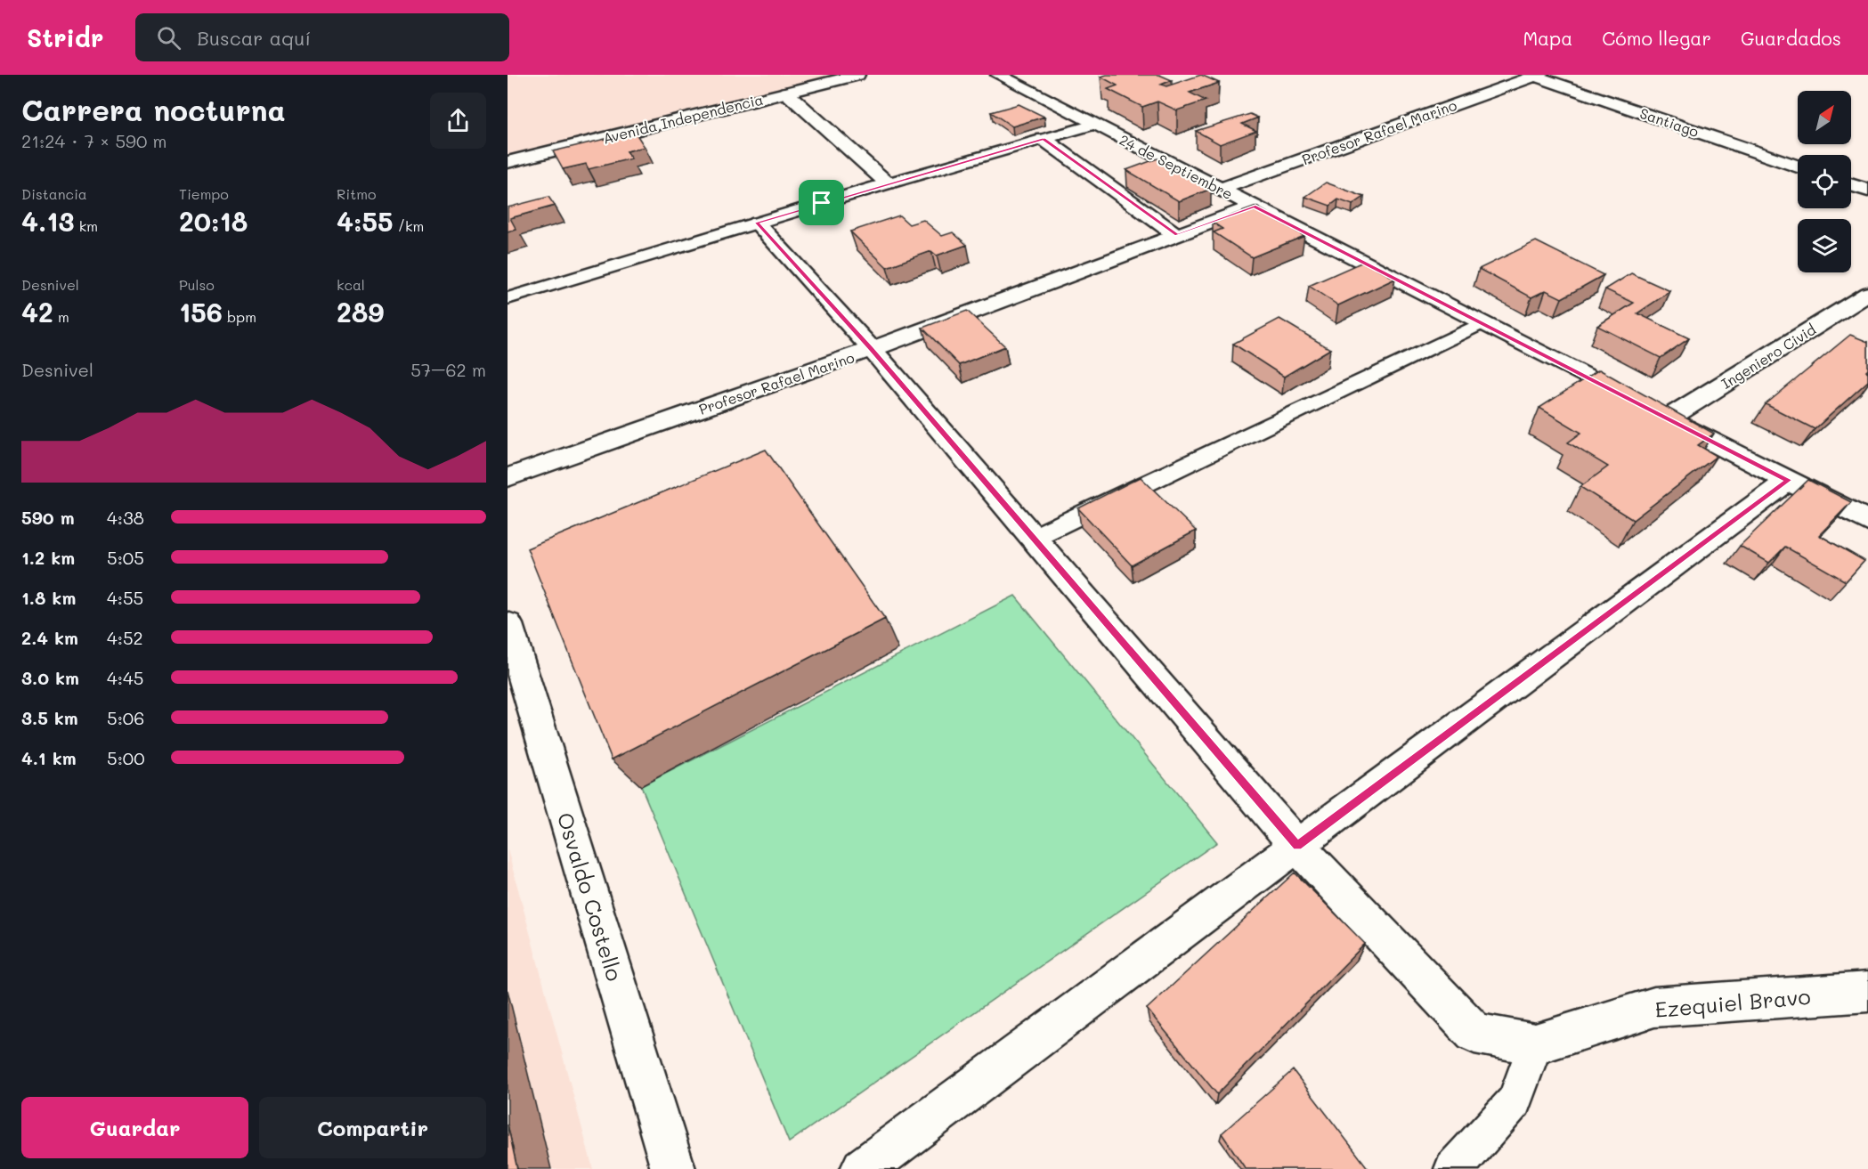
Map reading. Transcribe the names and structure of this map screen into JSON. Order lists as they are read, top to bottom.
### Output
{
  "streets": {
    "street": [
      "Avenida Independencia",
      "Santiago",
      "Profesor Rafael Marino",
      "24 de Septiembre",
      "Ingeniero Civid",
      "Osvaldo Costello",
      "Ezequiel Bravo"
    ]
  },
  "crossings": [
    ["Santiago", "Profesor Rafael Marino"],
    ["Profesor Rafael Marino", "24 de Septiembre"],
    ["24 de Septiembre", "Ingeniero Civid"]
  ],
  "north": "top right",
  "page": {
    "header": "Stridr",
    "search": "Buscar aquí",
    "nav": ["Mapa", "Cómo llegar", "Guardados"],
    "heading": ["Carrera nocturna", "21:24 · 7 × 590 m"],
    "stats": [
      ["Distancia", "4.13 km"],
      ["Tiempo", "20:18"],
      ["Ritmo", "4:55 /km"],
      ["Desnivel", "42 m"],
      ["Pulso", "156 bpm"],
      ["kcal", "289"]
    ],
    "chart": ["Desnivel", "57–62 m"],
    "list": [
      {
        "name": "590 m",
        "note": "4:38"
      },
      {
        "name": "1.2 km",
        "note": "5:05"
      },
      {
        "name": "1.8 km",
        "note": "4:55"
      },
      {
        "name": "2.4 km",
        "note": "4:52"
      },
      {
        "name": "3.0 km",
        "note": "4:45"
      },
      {
        "name": "3.5 km",
        "note": "5:06"
      },
      {
        "name": "4.1 km",
        "note": "5:00"
      }
    ],
    "buttons": ["Guardar", "Compartir"]
  }
}
